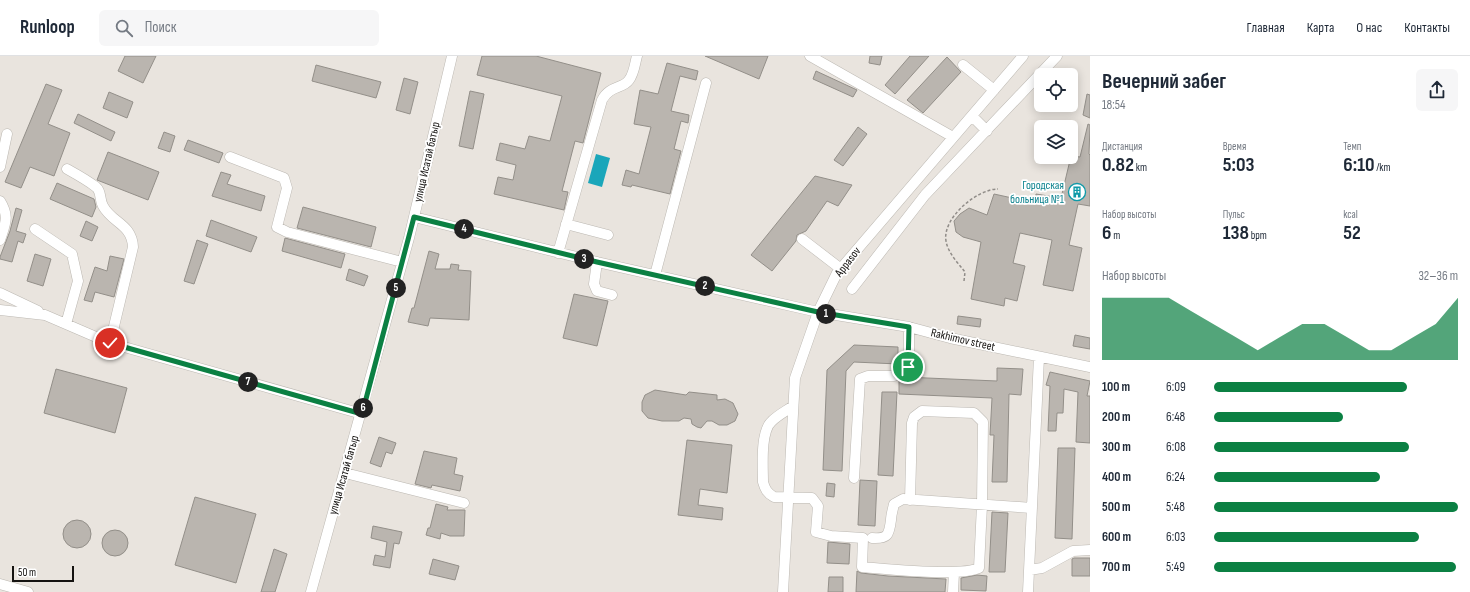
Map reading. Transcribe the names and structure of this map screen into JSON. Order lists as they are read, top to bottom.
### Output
{
  "streets": {
    "street": ["улица Исатай батыр", "Appasov", "Rakhimov street"]
  },
  "crossings": [
    ["улица Исатай батыр", "Rakhimov street"],
    ["Appasov", "Rakhimov street"]
  ],
  "places": {
    "building": ["Городская больница №1"]
  },
  "scale_bar": "50 m",
  "page": {
    "header": "Runloop",
    "search": "Поиск",
    "nav": [
      "Главная",
      "Карта",
      "О нас",
      "Контакты"
    ],
    "heading": ["Вечерний забег", "18:54"],
    "stats": [
      ["Дистанция", "0.82 km"],
      ["Время", "5:03"],
      ["Темп", "6:10 /km"],
      ["Набор высоты", "6 m"],
      ["Пульс", "138 bpm"],
      ["kcal", "52"]
    ],
    "pins": [
      "4",
      "3",
      "2",
      "5",
      "1",
      "7",
      "6"
    ],
    "chart": ["Набор высоты", "32–36 m"],
    "list": [
      {
        "name": "100 m",
        "note": "6:09"
      },
      {
        "name": "200 m",
        "note": "6:48"
      },
      {
        "name": "300 m",
        "note": "6:08"
      },
      {
        "name": "400 m",
        "note": "6:24"
      },
      {
        "name": "500 m",
        "note": "5:48"
      },
      {
        "name": "600 m",
        "note": "6:03"
      },
      {
        "name": "700 m",
        "note": "5:49"
      }
    ],
    "scale": "50 m"
  }
}
